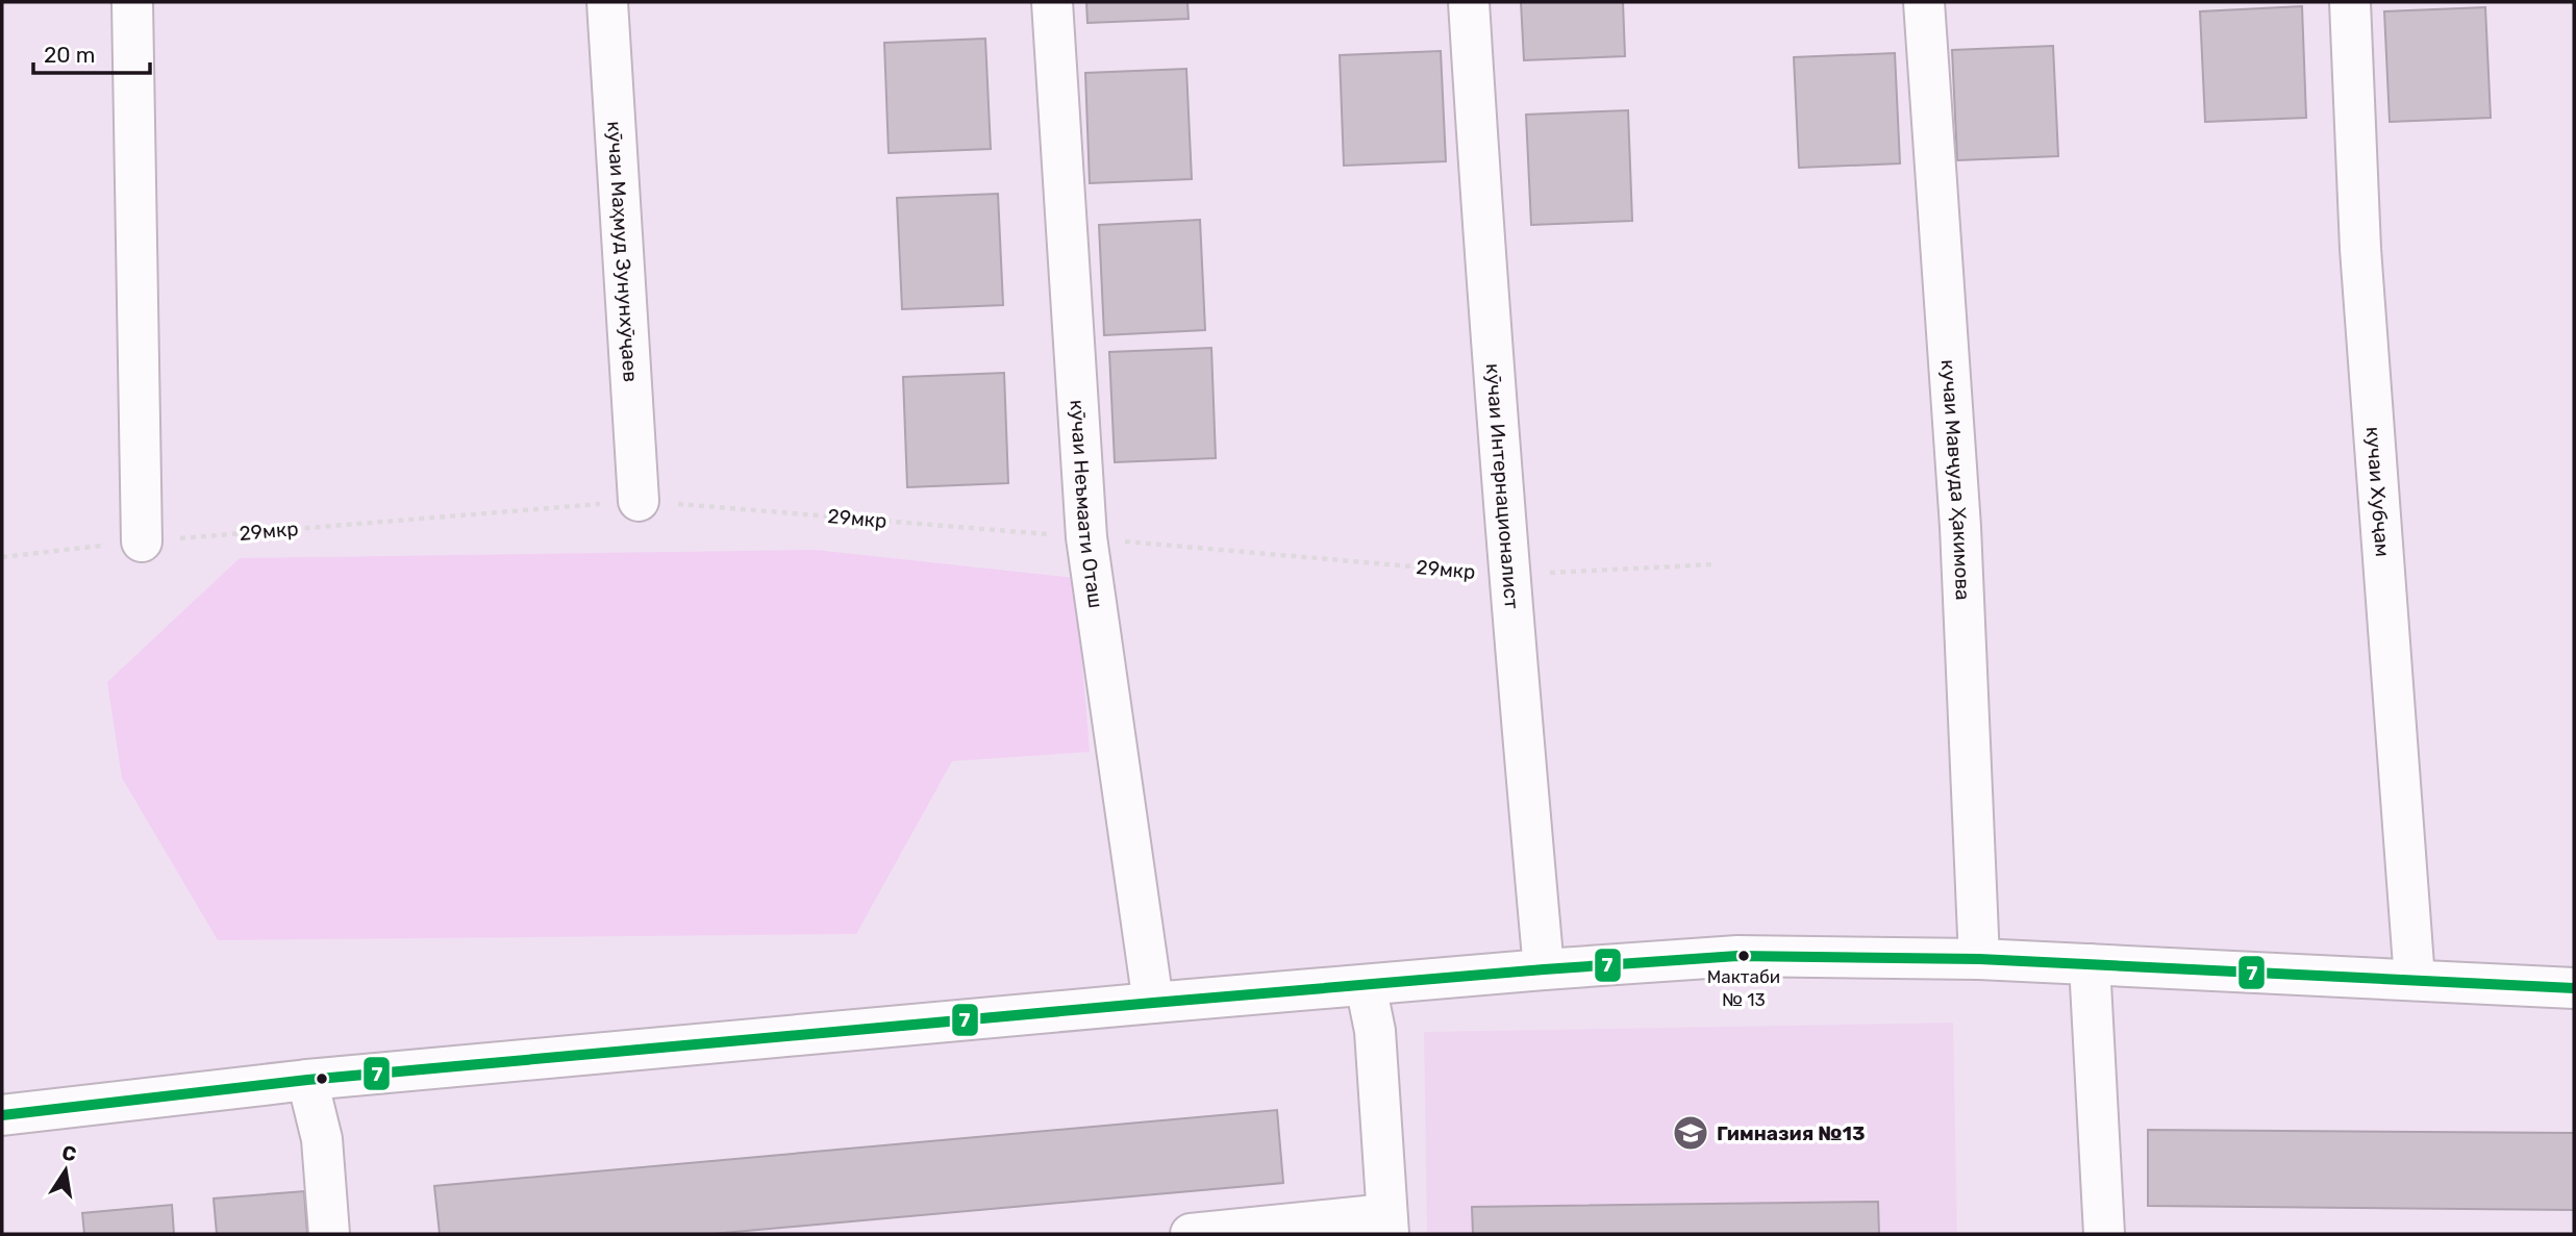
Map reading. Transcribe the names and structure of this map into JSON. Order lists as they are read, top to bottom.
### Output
{
  "streets": {
    "street": [
      "кӯчаи Маҳмуд Зунунхӯҷаев",
      "кучаи Мавҷуда Ҳакимова",
      "кӯчаи Интернационалист",
      "кучаи Хубҷам",
      "кӯчаи Неъмаати Оташ"
    ],
    "path": ["29мкр"]
  },
  "crossings": [
    ["кӯчаи Маҳмуд Зунунхӯҷаев", "29мкр"],
    ["кӯчаи Интернационалист", "29мкр"],
    ["кӯчаи Неъмаати Оташ", "29мкр"]
  ],
  "places": {
    "other": ["Мактаби № 13"],
    "school or university": ["Гимназия №13"]
  },
  "lines": ["transit line 7"],
  "scale_bar": "20 m",
  "north": "top"
}
